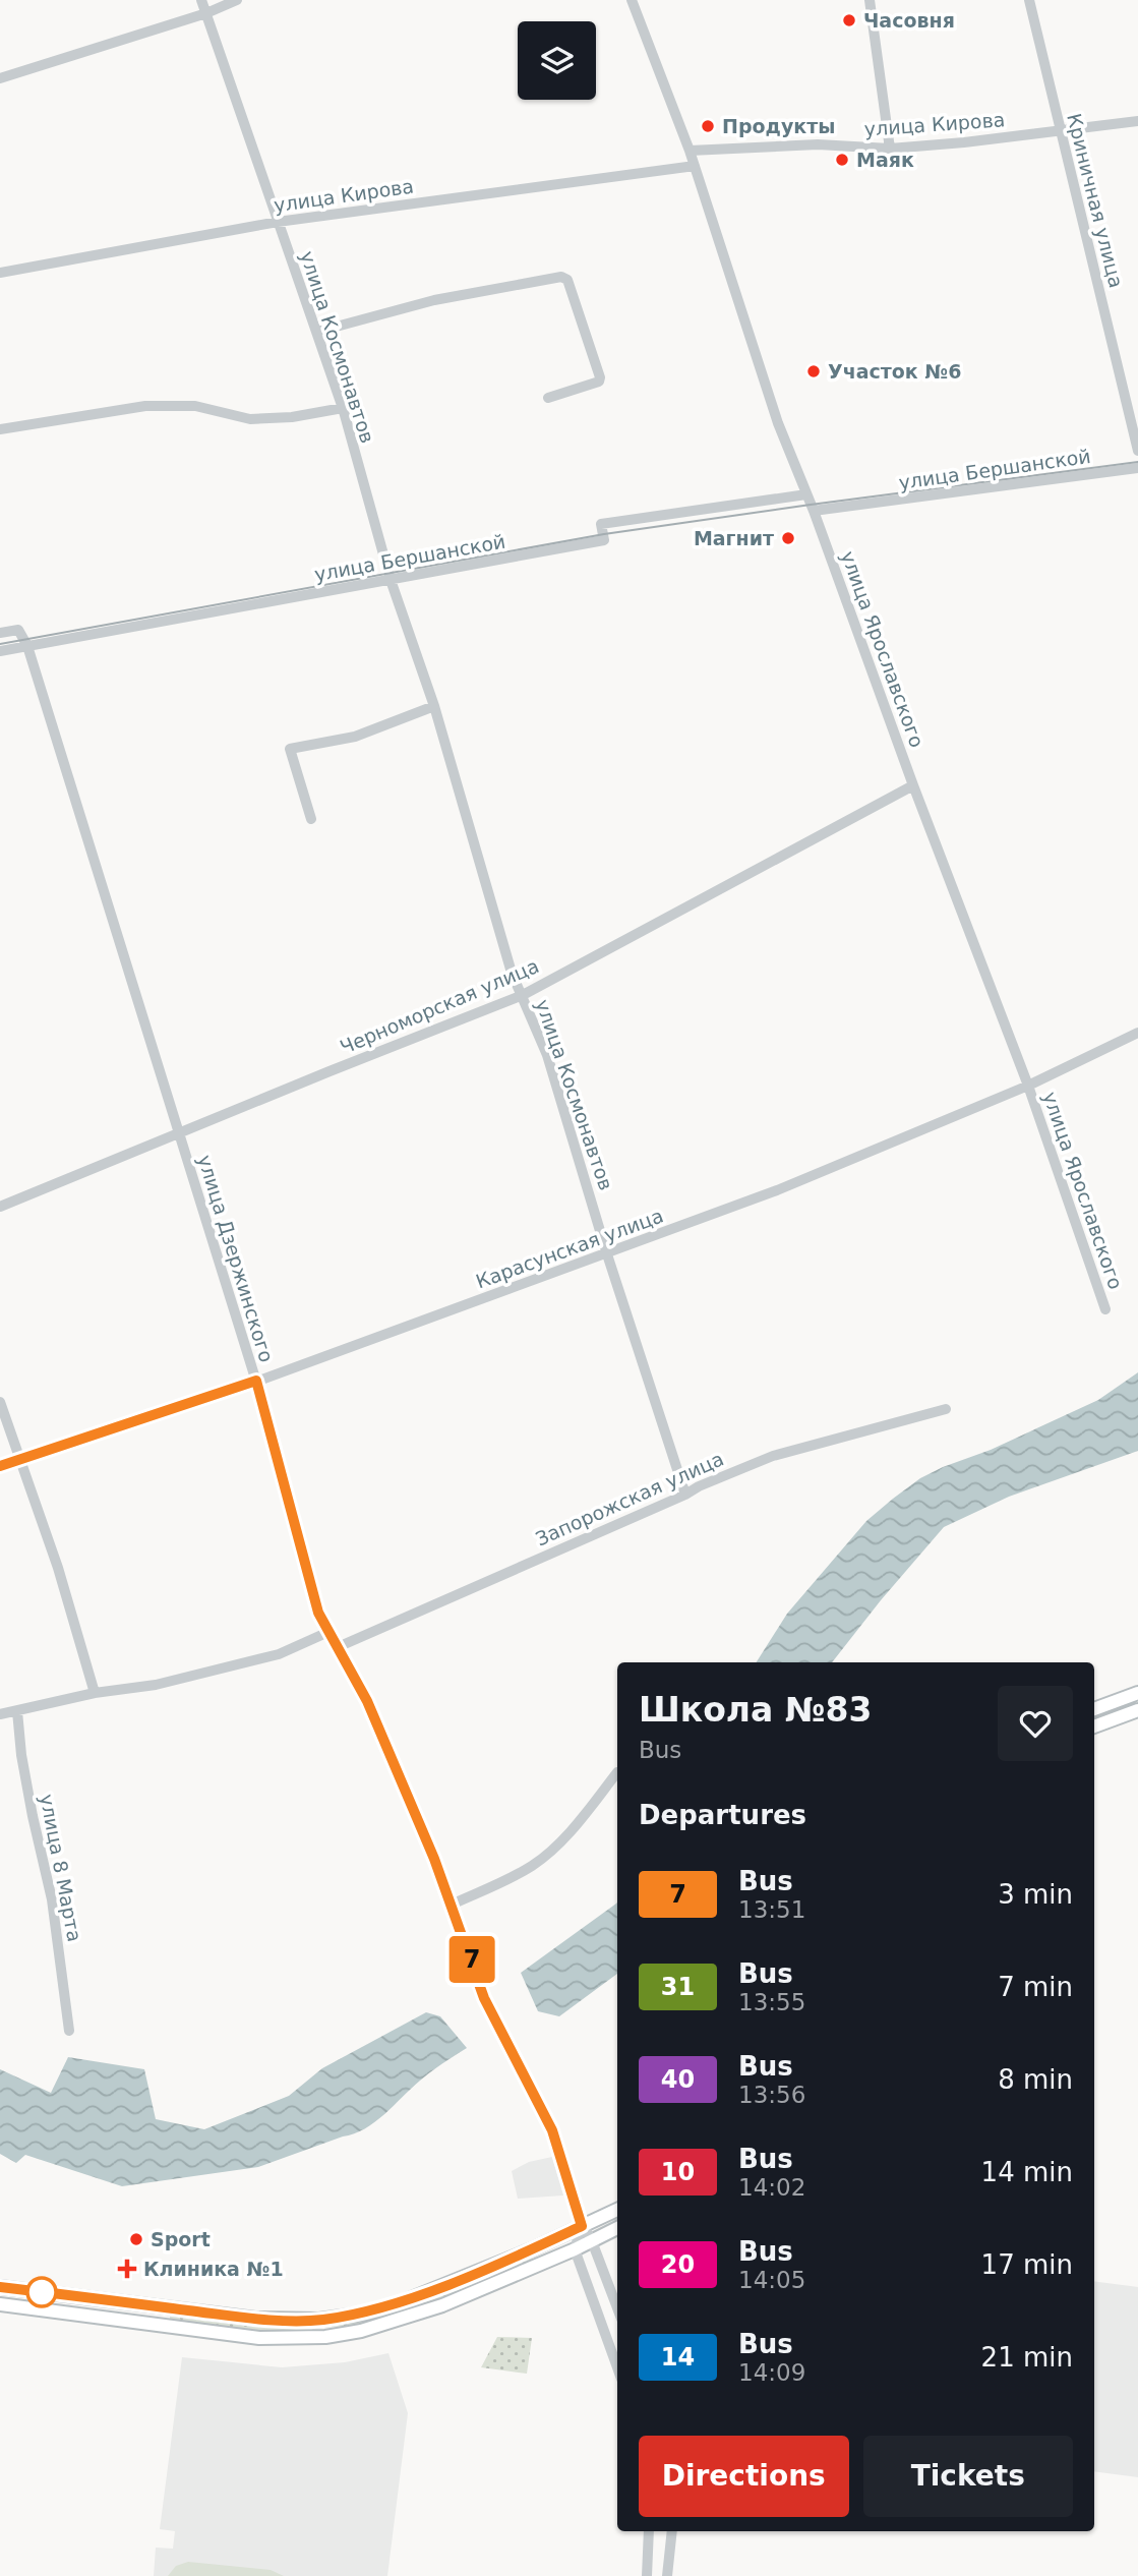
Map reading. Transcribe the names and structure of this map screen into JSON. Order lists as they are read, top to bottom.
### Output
{
  "streets": {
    "street": [
      "улица Кирова",
      "Криничная улица",
      "улица Космонавтов",
      "улица Бершанской",
      "улица Ярославского",
      "Черноморская улица",
      "Карасунская улица",
      "улица Дзержинского",
      "Запорожская улица",
      "улица 8 Марта"
    ]
  },
  "crossings": [
    ["улица Кирова", "Криничная улица"],
    ["улица Кирова", "улица Космонавтов"],
    ["улица Кирова", "улица Ярославского"],
    ["улица Космонавтов", "улица Бершанской"],
    ["улица Космонавтов", "Черноморская улица"],
    ["улица Космонавтов", "Карасунская улица"],
    ["улица Космонавтов", "Запорожская улица"],
    ["улица Бершанской", "улица Ярославского"],
    ["улица Бершанской", "улица Дзержинского"],
    ["улица Ярославского", "Черноморская улица"],
    ["улица Ярославского", "Карасунская улица"],
    ["Черноморская улица", "улица Дзержинского"],
    ["Карасунская улица", "улица Дзержинского"],
    ["улица Дзержинского", "Запорожская улица"]
  ],
  "places": {
    "other": [
      "Часовня",
      "Продукты",
      "Маяк",
      "Участок №6",
      "Магнит",
      "Sport"
    ],
    "health": ["Клиника №1"]
  },
  "lines": ["bus line 7"],
  "page": {
    "on_map": "7",
    "heading": [
      ["Школа №83", "Bus"],
      "Departures"
    ],
    "list": [
      {
        "mark": "7",
        "name": "Bus",
        "note": "13:51",
        "value": "3 min"
      },
      {
        "mark": "31",
        "name": "Bus",
        "note": "13:55",
        "value": "7 min"
      },
      {
        "mark": "40",
        "name": "Bus",
        "note": "13:56",
        "value": "8 min"
      },
      {
        "mark": "10",
        "name": "Bus",
        "note": "14:02",
        "value": "14 min"
      },
      {
        "mark": "20",
        "name": "Bus",
        "note": "14:05",
        "value": "17 min"
      },
      {
        "mark": "14",
        "name": "Bus",
        "note": "14:09",
        "value": "21 min"
      }
    ],
    "buttons": ["Directions", "Tickets"]
  }
}
